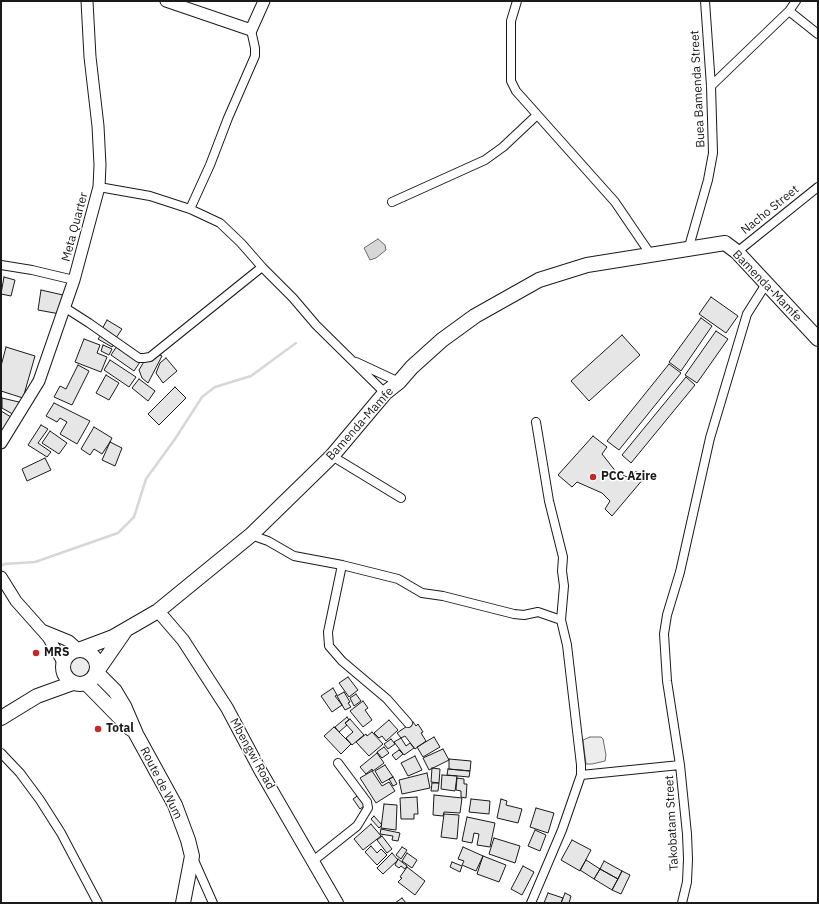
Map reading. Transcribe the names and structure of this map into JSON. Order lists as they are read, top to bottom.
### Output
{
  "streets": {
    "highway": ["Bamenda-Mamfe", "Route de Wum"],
    "main road": ["Meta Quarter", "Mbengwi Road"],
    "street": ["Buea Bamenda Street", "Nacho Street", "Takobatam Street"]
  },
  "crossings": [
    ["Buea Bamenda Street", "Bamenda-Mamfe"],
    ["Nacho Street", "Bamenda-Mamfe"],
    ["Bamenda-Mamfe", "Mbengwi Road"],
    ["Bamenda-Mamfe", "Takobatam Street"]
  ],
  "places": ["PCC Azire", "MRS", "Total"]
}
